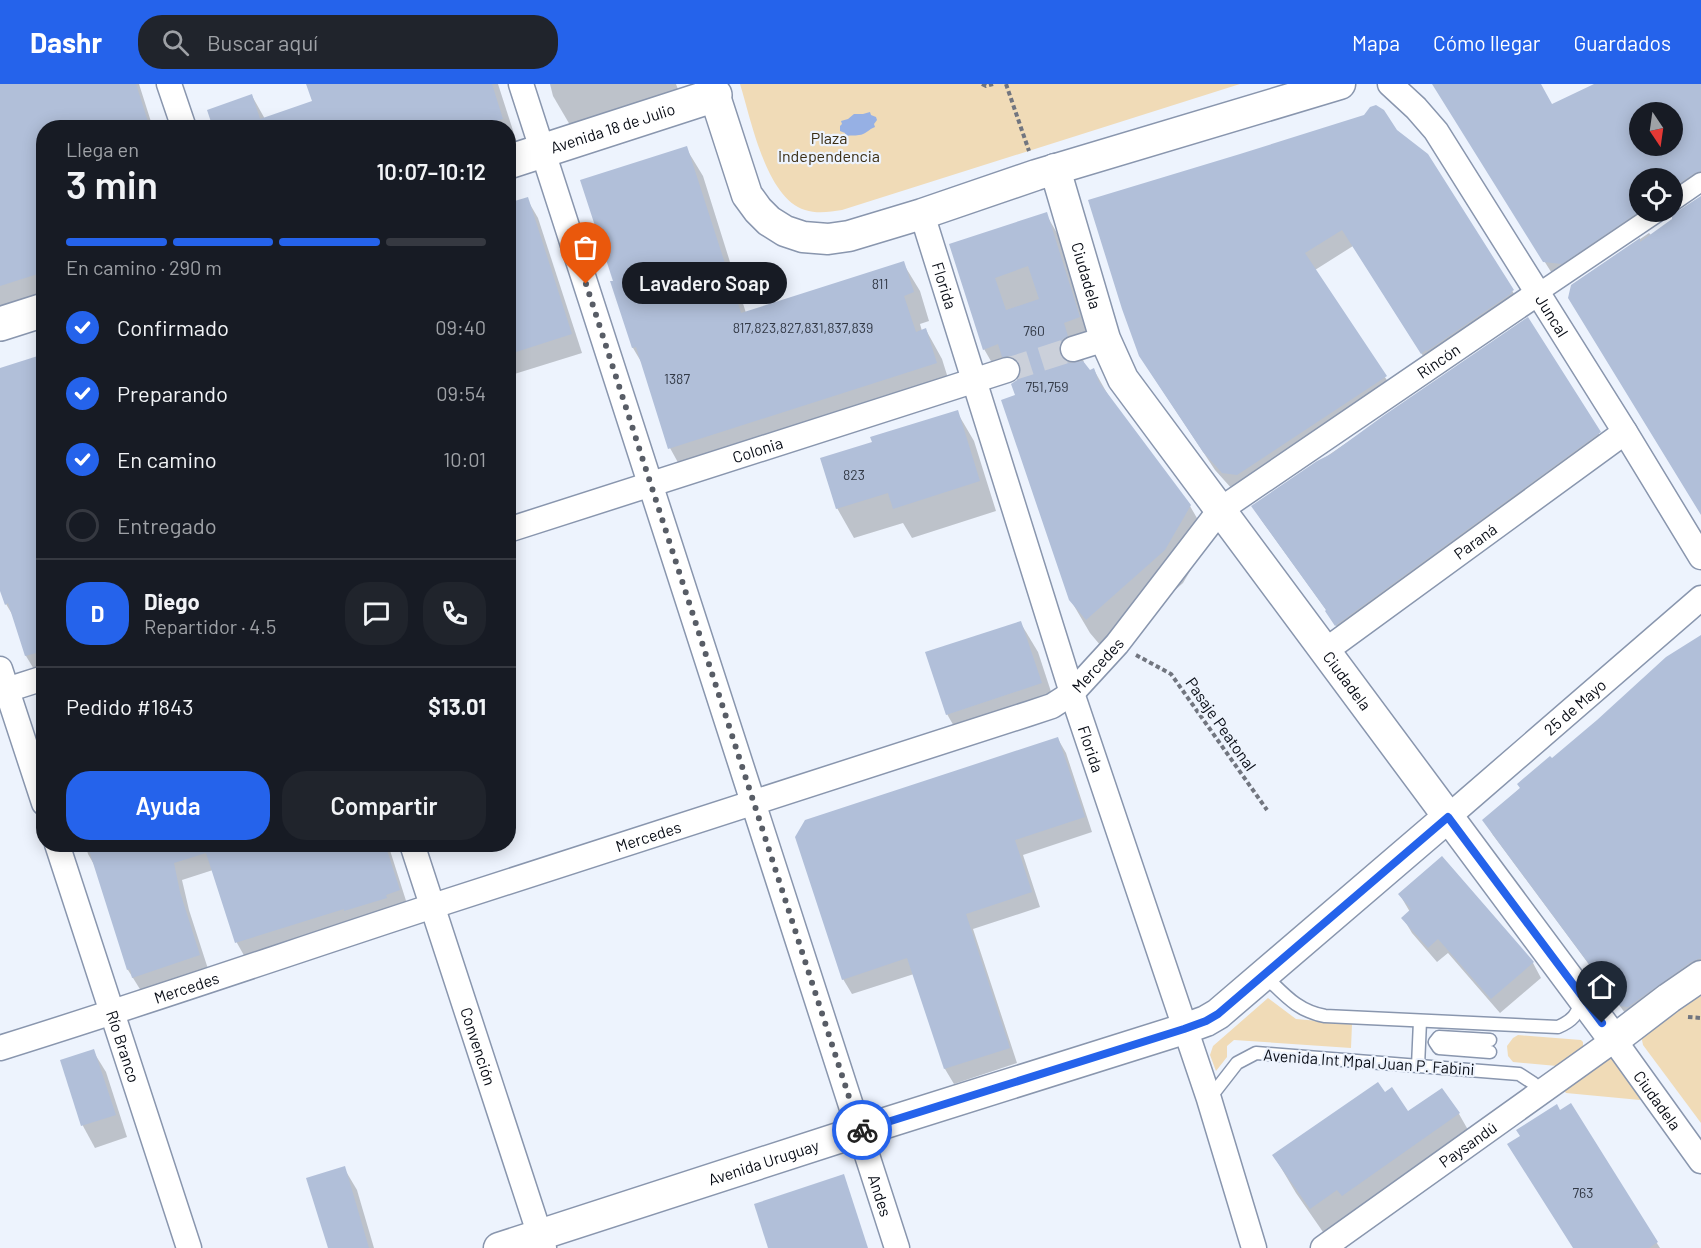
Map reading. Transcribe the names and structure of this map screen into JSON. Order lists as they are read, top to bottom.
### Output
{
  "streets": {
    "main road": ["Avenida 18 de Julio"],
    "street": [
      "Ciudadela",
      "Florida",
      "Juncal",
      "Rincón",
      "Colonia",
      "Paraná",
      "Mercedes",
      "25 de Mayo",
      "Río Branco",
      "Convención",
      "Paysandú",
      "Avenida Uruguay",
      "Andes"
    ],
    "lane": ["Avenida Int Mpal Juan P. Fabini"],
    "path": ["Pasaje Peatonal"]
  },
  "crossings": [
    ["Avenida 18 de Julio", "Andes"],
    ["Ciudadela", "Rincón"],
    ["Ciudadela", "Paraná"],
    ["Ciudadela", "Mercedes"],
    ["Ciudadela", "25 de Mayo"],
    ["Ciudadela", "Paysandú"],
    ["Ciudadela", "Avenida Uruguay"],
    ["Florida", "Colonia"],
    ["Florida", "Mercedes"],
    ["Florida", "Avenida Int Mpal Juan P. Fabini"],
    ["Florida", "Avenida Uruguay"],
    ["Juncal", "Rincón"],
    ["Juncal", "Paraná"],
    ["Rincón", "Mercedes"],
    ["Colonia", "Andes"],
    ["Mercedes", "Pasaje Peatonal"],
    ["Mercedes", "Río Branco"],
    ["Mercedes", "Convención"],
    ["Mercedes", "Andes"],
    ["25 de Mayo", "Avenida Uruguay"],
    ["Convención", "Avenida Uruguay"],
    ["Avenida Int Mpal Juan P. Fabini", "Paysandú"],
    ["Avenida Uruguay", "Andes"]
  ],
  "parks": ["Plaza Independencia"],
  "places": ["Lavadero Soap"],
  "house_numbers": [
    "811",
    "817,823,827,831,837,839",
    "760",
    "1387",
    "751,759",
    "823",
    "763"
  ],
  "north": "bottom",
  "page": {
    "header": "Dashr",
    "search": "Buscar aquí",
    "nav": ["Mapa", "Cómo llegar", "Guardados"],
    "heading": ["3 min", "Llega en", "10:07–10:12"],
    "panel": [
      "Diego",
      "Repartidor · 4.5",
      "Pedido #1843",
      "$13.01"
    ],
    "bar": "En camino · 290 m",
    "bubble": "Lavadero Soap",
    "list": [
      ["Confirmado", "09:40"],
      ["Preparando", "09:54"],
      ["En camino", "10:01"],
      "Entregado"
    ],
    "round": "D",
    "buttons": ["Ayuda", "Compartir"]
  }
}
